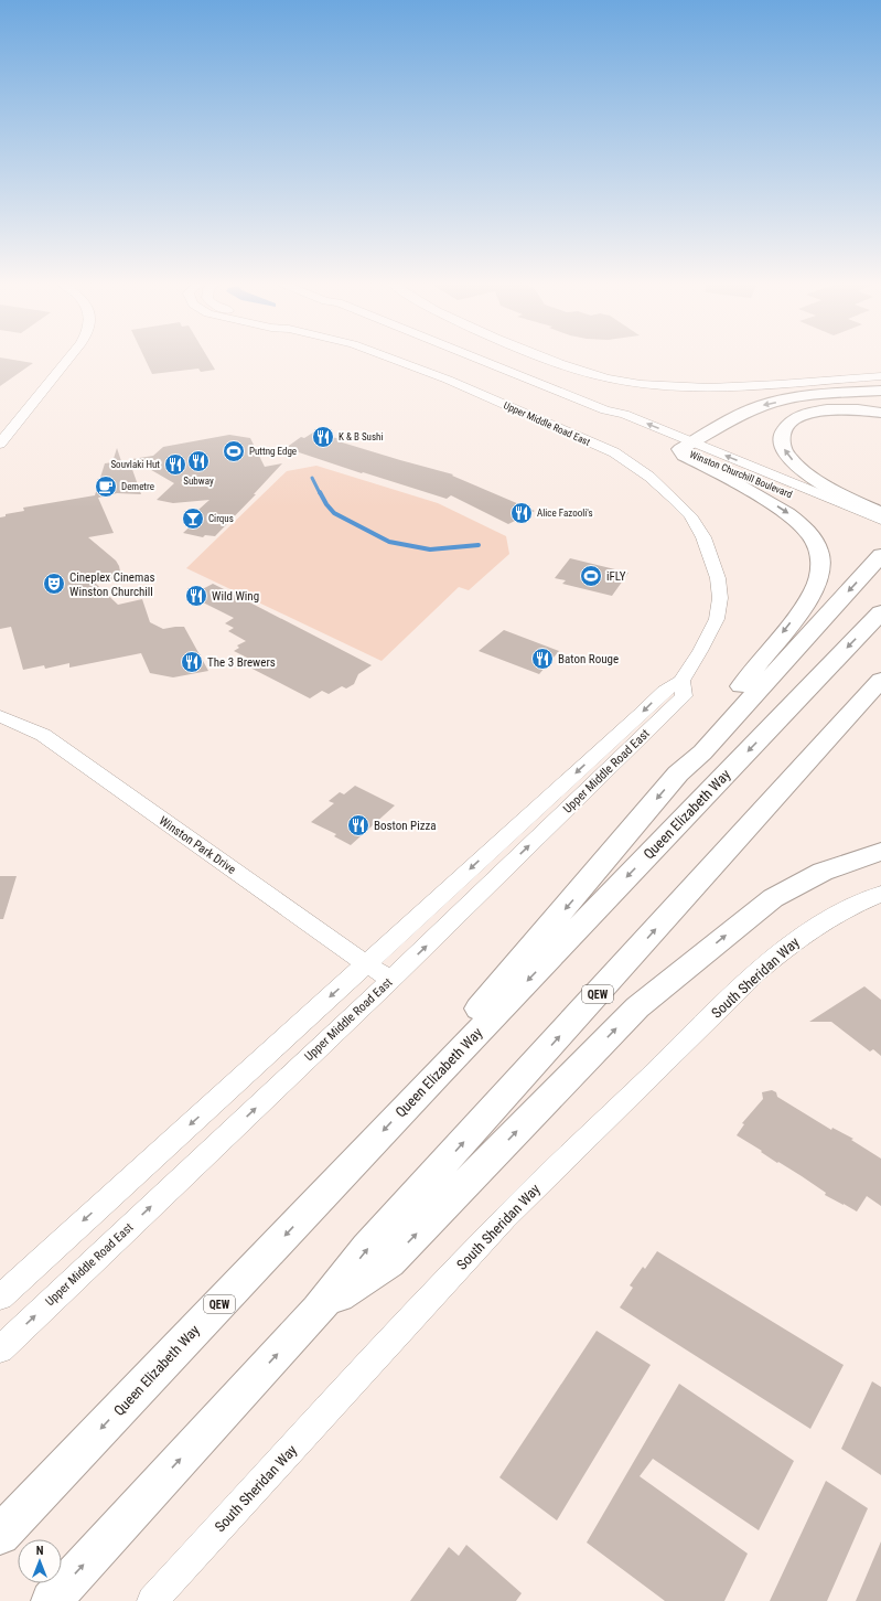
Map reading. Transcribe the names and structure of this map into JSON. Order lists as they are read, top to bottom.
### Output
{
  "streets": {
    "highway": ["Queen Elizabeth Way", "QEW"],
    "street": [
      "Upper Middle Road East",
      "Winston Churchill Boulevard",
      "Winston Park Drive",
      "South Sheridan Way"
    ]
  },
  "crossings": [
    ["Upper Middle Road East", "Winston Park Drive"]
  ],
  "places": {
    "restaurant": [
      "K & B Sushi",
      "Subway",
      "Souvlaki Hut",
      "Alice Fazooli's",
      "Wild Wing",
      "Baton Rouge",
      "The 3 Brewers",
      "Boston Pizza"
    ],
    "sports": ["Puttng Edge", "iFLY"],
    "cafe": ["Demetre"],
    "bar": ["Cirqus"],
    "theatre": ["Cineplex Cinemas Winston Churchill"]
  },
  "north": "top"
}
